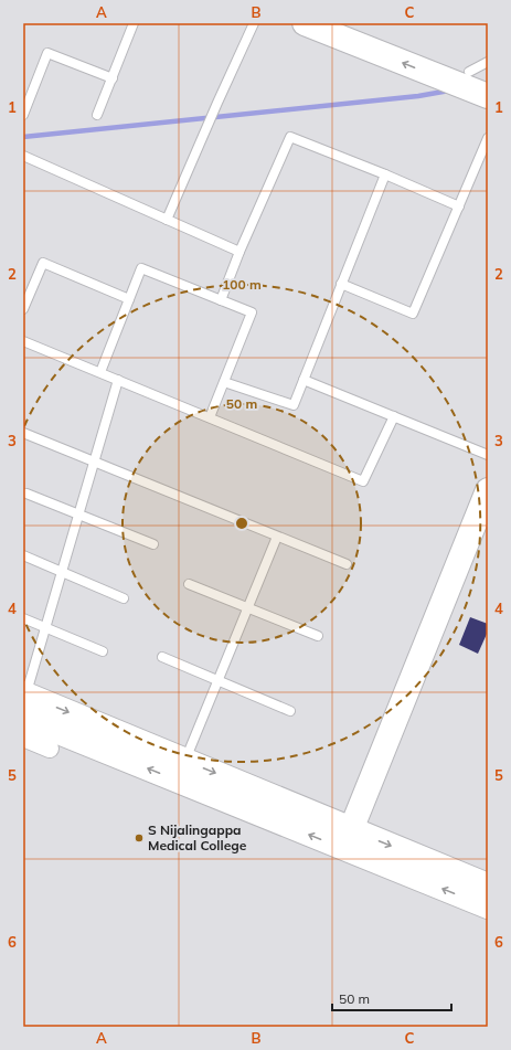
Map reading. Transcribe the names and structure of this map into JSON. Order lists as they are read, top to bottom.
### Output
{
  "places": ["S Nijalingappa Medical College"],
  "scale_bar": "50 m",
  "grid": {
    "columns": ["A", "B", "C"],
    "rows": [
      "1",
      "2",
      "3",
      "4",
      "5",
      "6"
    ]
  },
  "rings": ["100 m", "50 m"]
}
